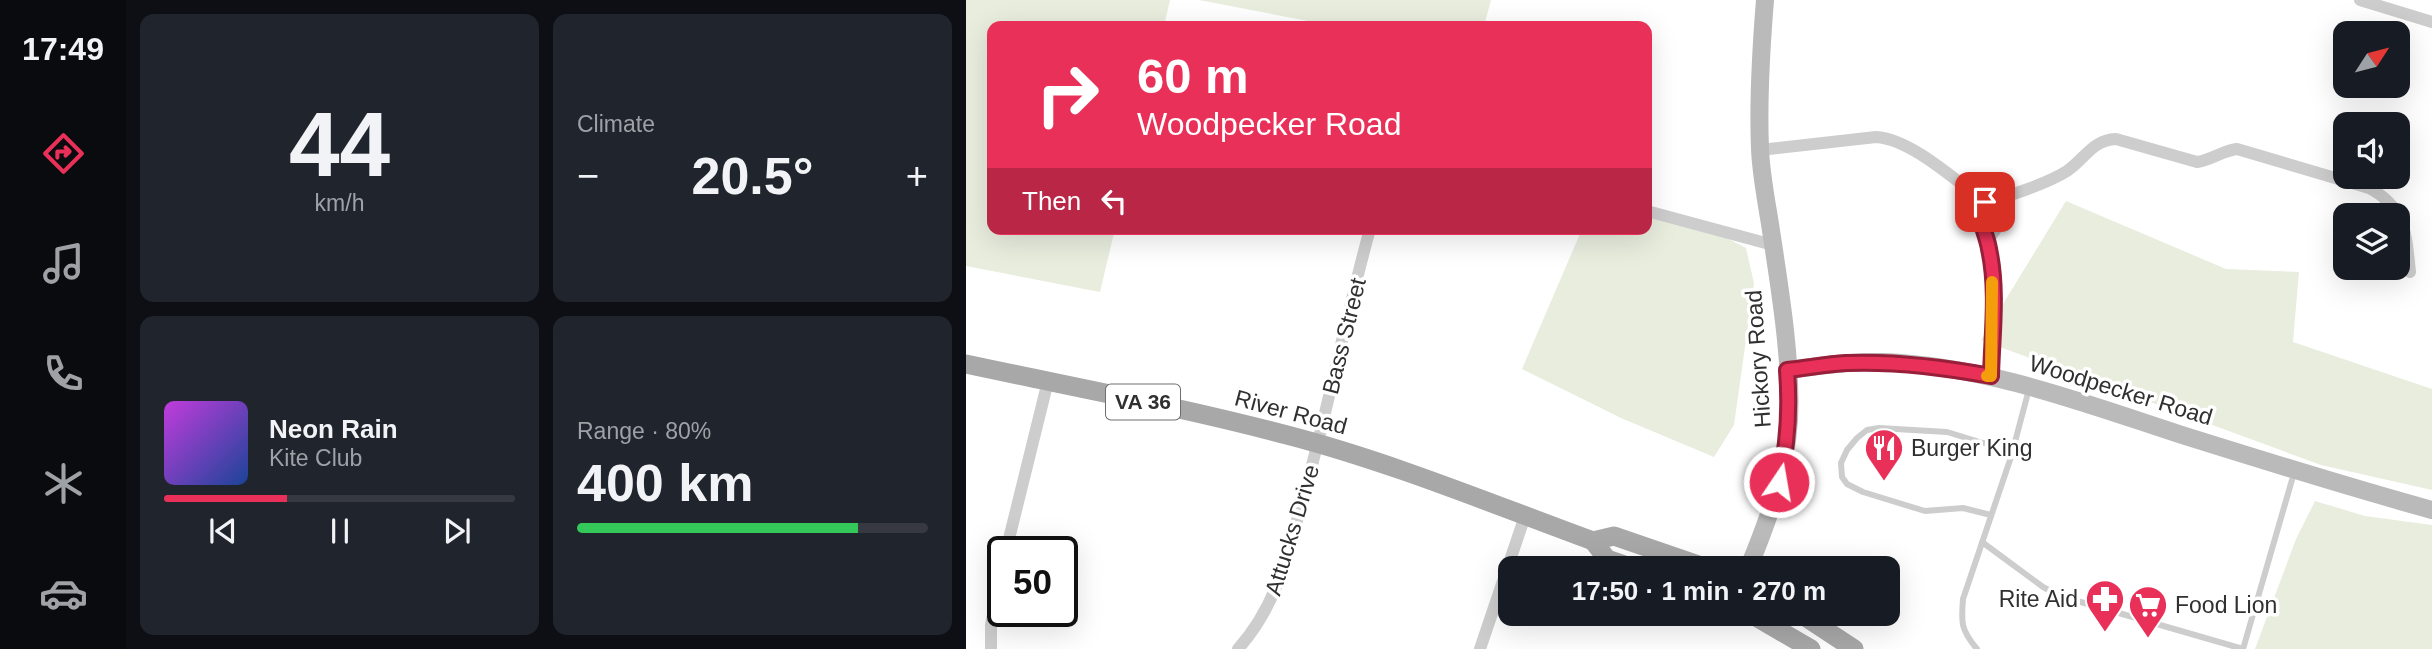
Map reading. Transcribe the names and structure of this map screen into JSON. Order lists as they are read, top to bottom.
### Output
{
  "streets": {
    "main road": [
      "Hickory Road",
      "Woodpecker Road",
      "VA 36",
      "River Road"
    ],
    "street": ["Bass Street", "Attucks Drive"]
  },
  "crossings": [
    ["Bass Street", "River Road"],
    ["Bass Street", "Attucks Drive"],
    ["Hickory Road", "Woodpecker Road"],
    ["River Road", "Attucks Drive"]
  ],
  "places": {
    "restaurant": ["Burger King"],
    "pharmacy": ["Rite Aid"],
    "supermarket": ["Food Lion"]
  },
  "north": "top right",
  "page": {
    "tabs": "17:49",
    "tile": [
      ["44", "km/h"],
      "Climate",
      ["Range · 80%", "400 km"]
    ],
    "turn": ["60 m", "Woodpecker Road"],
    "heat": ["−", "20.5°", "+"],
    "then": "Then",
    "song": ["Neon Rain", "Kite Club"],
    "limit": "50",
    "trip": "17:50 · 1 min · 270 m"
  }
}
